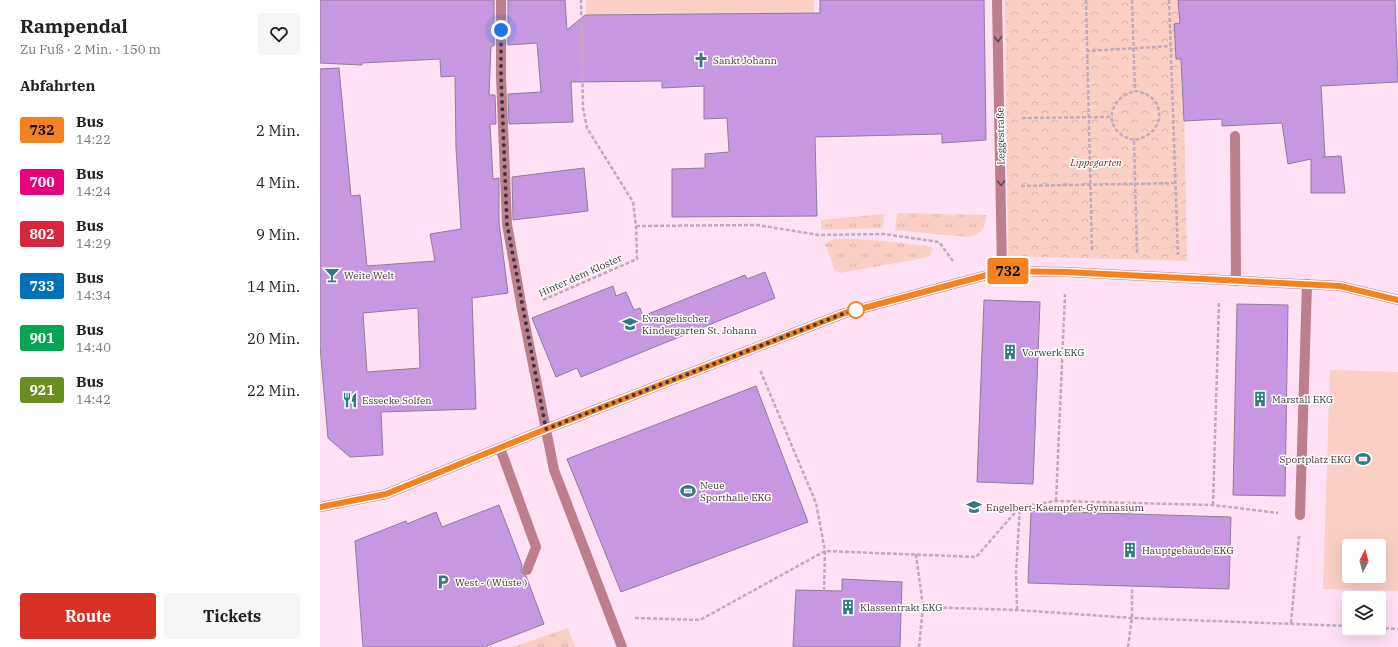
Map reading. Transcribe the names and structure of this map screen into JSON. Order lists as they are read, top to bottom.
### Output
{
  "streets": {
    "street": ["Leggestraße"],
    "path": ["Hinter dem Kloster"]
  },
  "one_way": ["Leggestraße"],
  "parks": ["Lippegarten"],
  "places": {
    "church": ["Sankt Johann"],
    "bar": ["Weite Welt"],
    "school or university": ["Evangelischer Kindergarten St. Johann", "Engelbert-Kaempfer-Gymnasium"],
    "building": [
      "Vorwerk EKG",
      "Marstall EKG",
      "Hauptgebäude EKG",
      "Klassentrakt EKG"
    ],
    "restaurant": ["Essecke Solfen"],
    "sports": ["Sportplatz EKG", "Neue Sporthalle EKG"],
    "parking": ["West - ( Wüste )"]
  },
  "lines": ["bus line 732"],
  "north": "top",
  "page": {
    "heading": [
      ["Rampendal", "Zu Fuß · 2 Min. · 150 m"],
      "Abfahrten"
    ],
    "on_map": "732",
    "list": [
      {
        "mark": "732",
        "name": "Bus",
        "note": "14:22",
        "value": "2 Min."
      },
      {
        "mark": "700",
        "name": "Bus",
        "note": "14:24",
        "value": "4 Min."
      },
      {
        "mark": "802",
        "name": "Bus",
        "note": "14:29",
        "value": "9 Min."
      },
      {
        "mark": "733",
        "name": "Bus",
        "note": "14:34",
        "value": "14 Min."
      },
      {
        "mark": "901",
        "name": "Bus",
        "note": "14:40",
        "value": "20 Min."
      },
      {
        "mark": "921",
        "name": "Bus",
        "note": "14:42",
        "value": "22 Min."
      }
    ],
    "buttons": ["Route", "Tickets"]
  }
}
